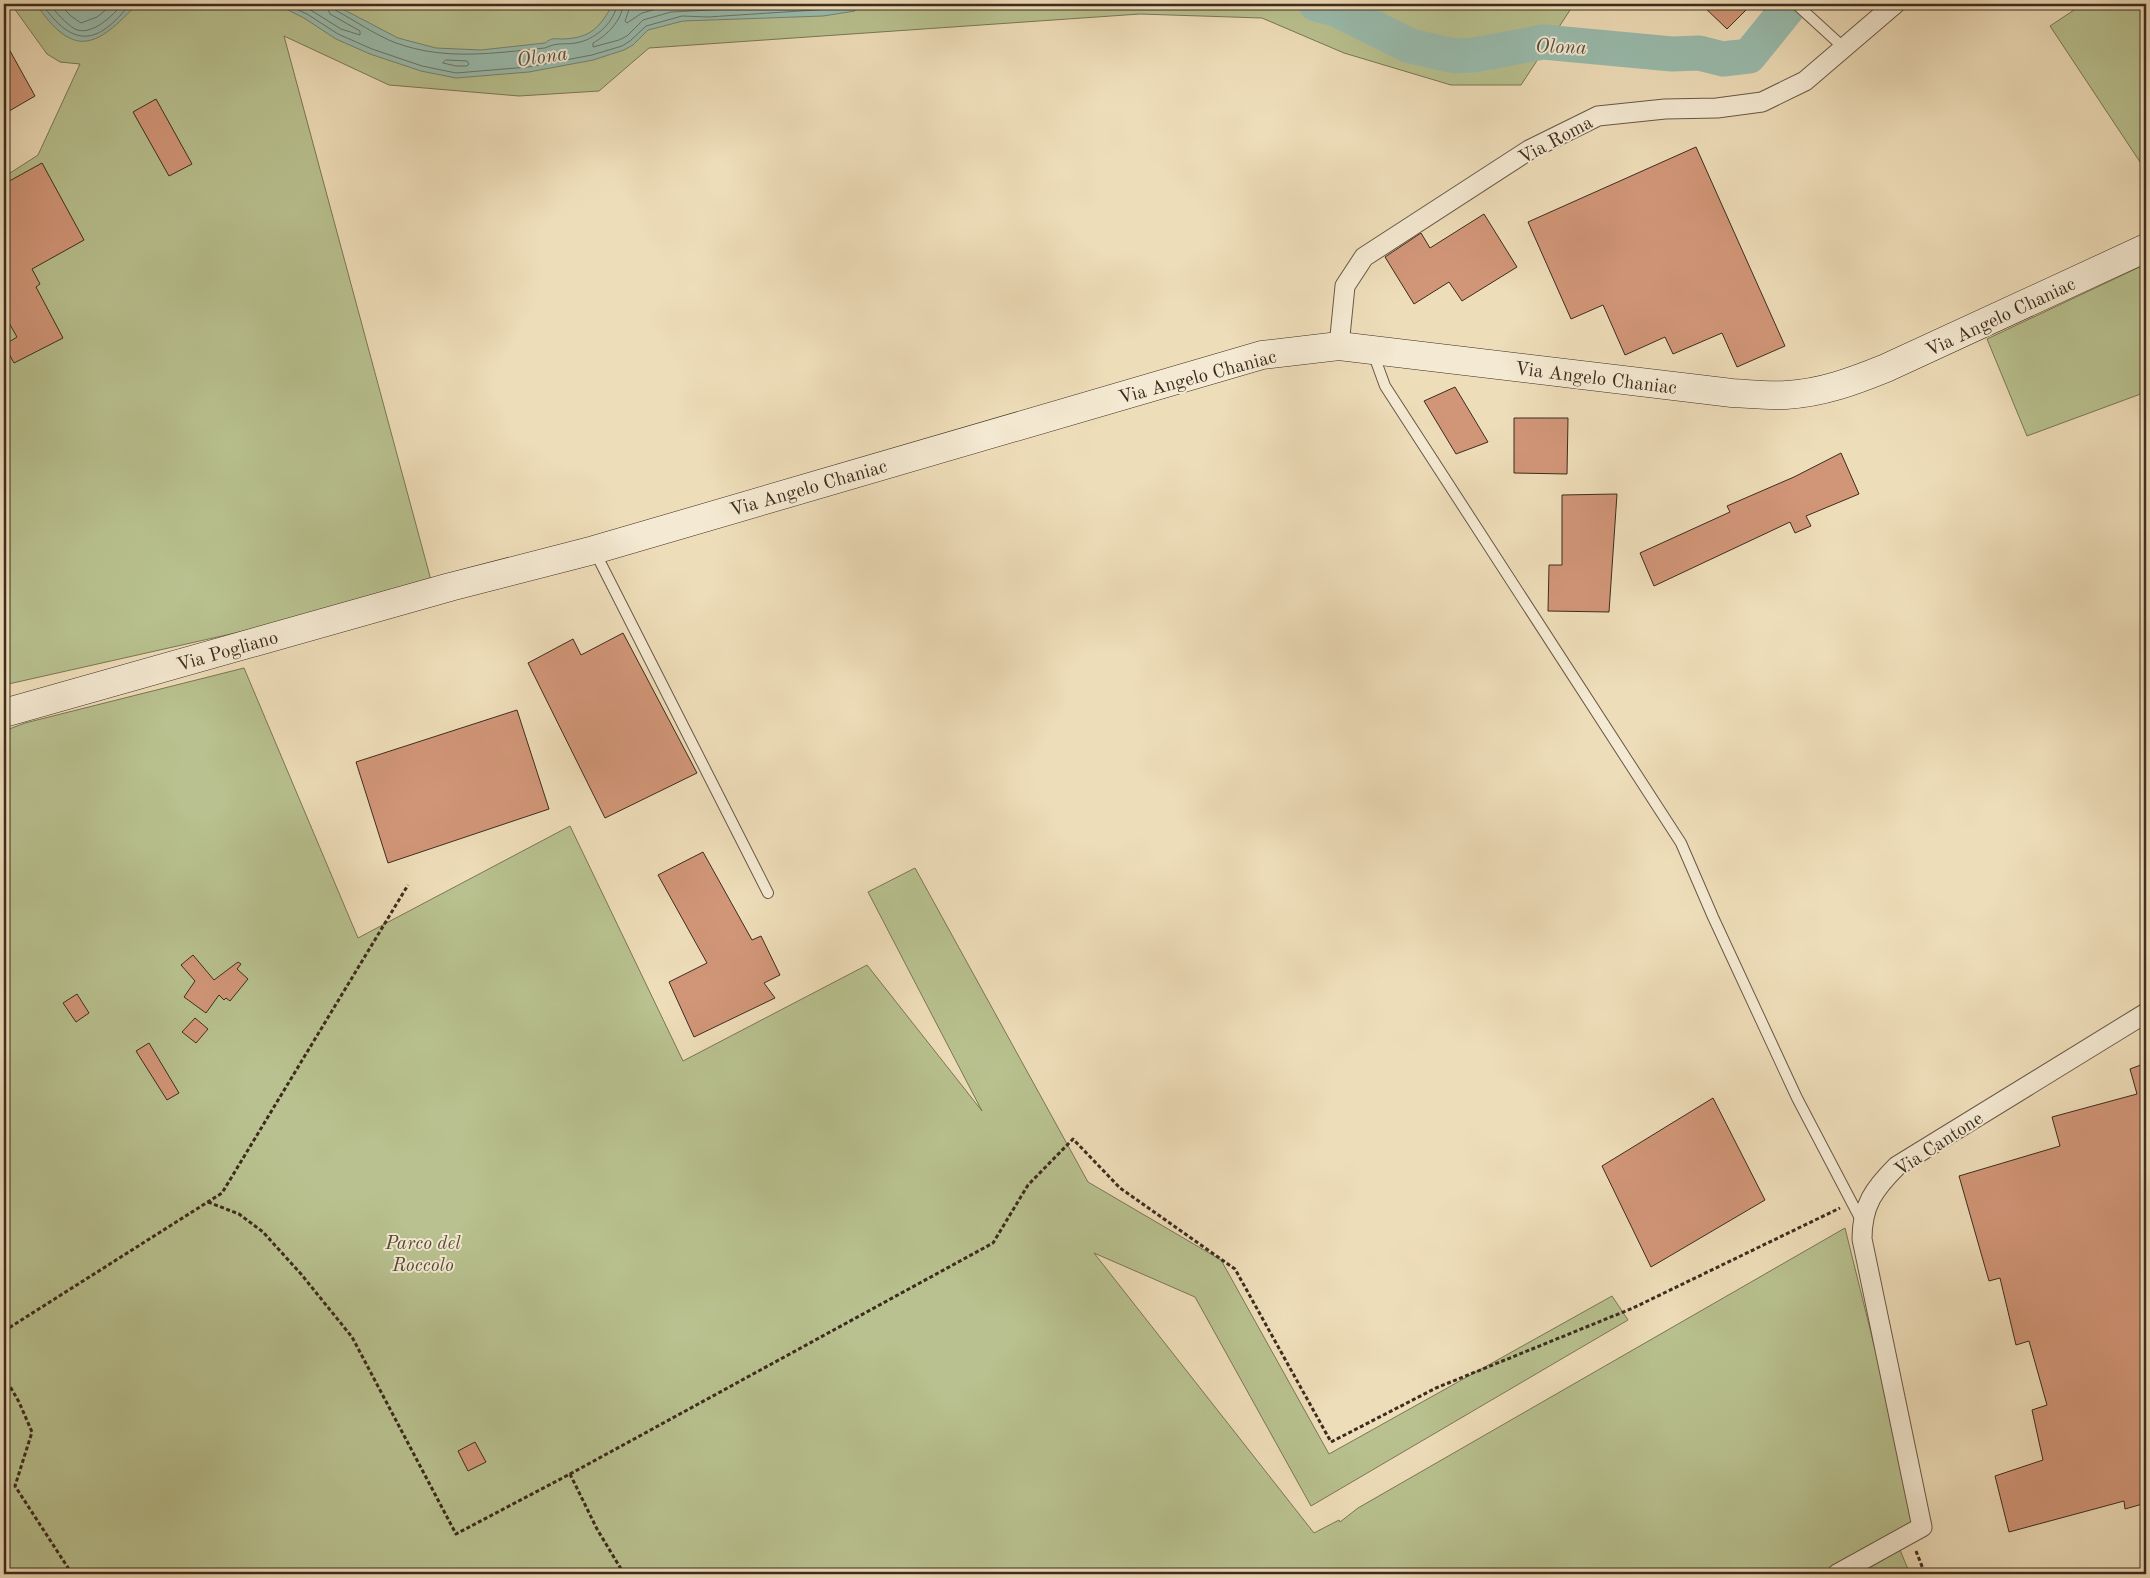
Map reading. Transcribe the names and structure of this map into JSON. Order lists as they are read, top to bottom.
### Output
{
  "streets": {
    "street": [
      "Via Roma",
      "Via Angelo Chaniac",
      "Via Pogliano",
      "Via Cantone"
    ]
  },
  "crossings": [
    ["Via Roma", "Via Angelo Chaniac"],
    ["Via Angelo Chaniac", "Via Pogliano"]
  ],
  "water": ["Olona"],
  "parks": ["Parco del Roccolo"]
}
